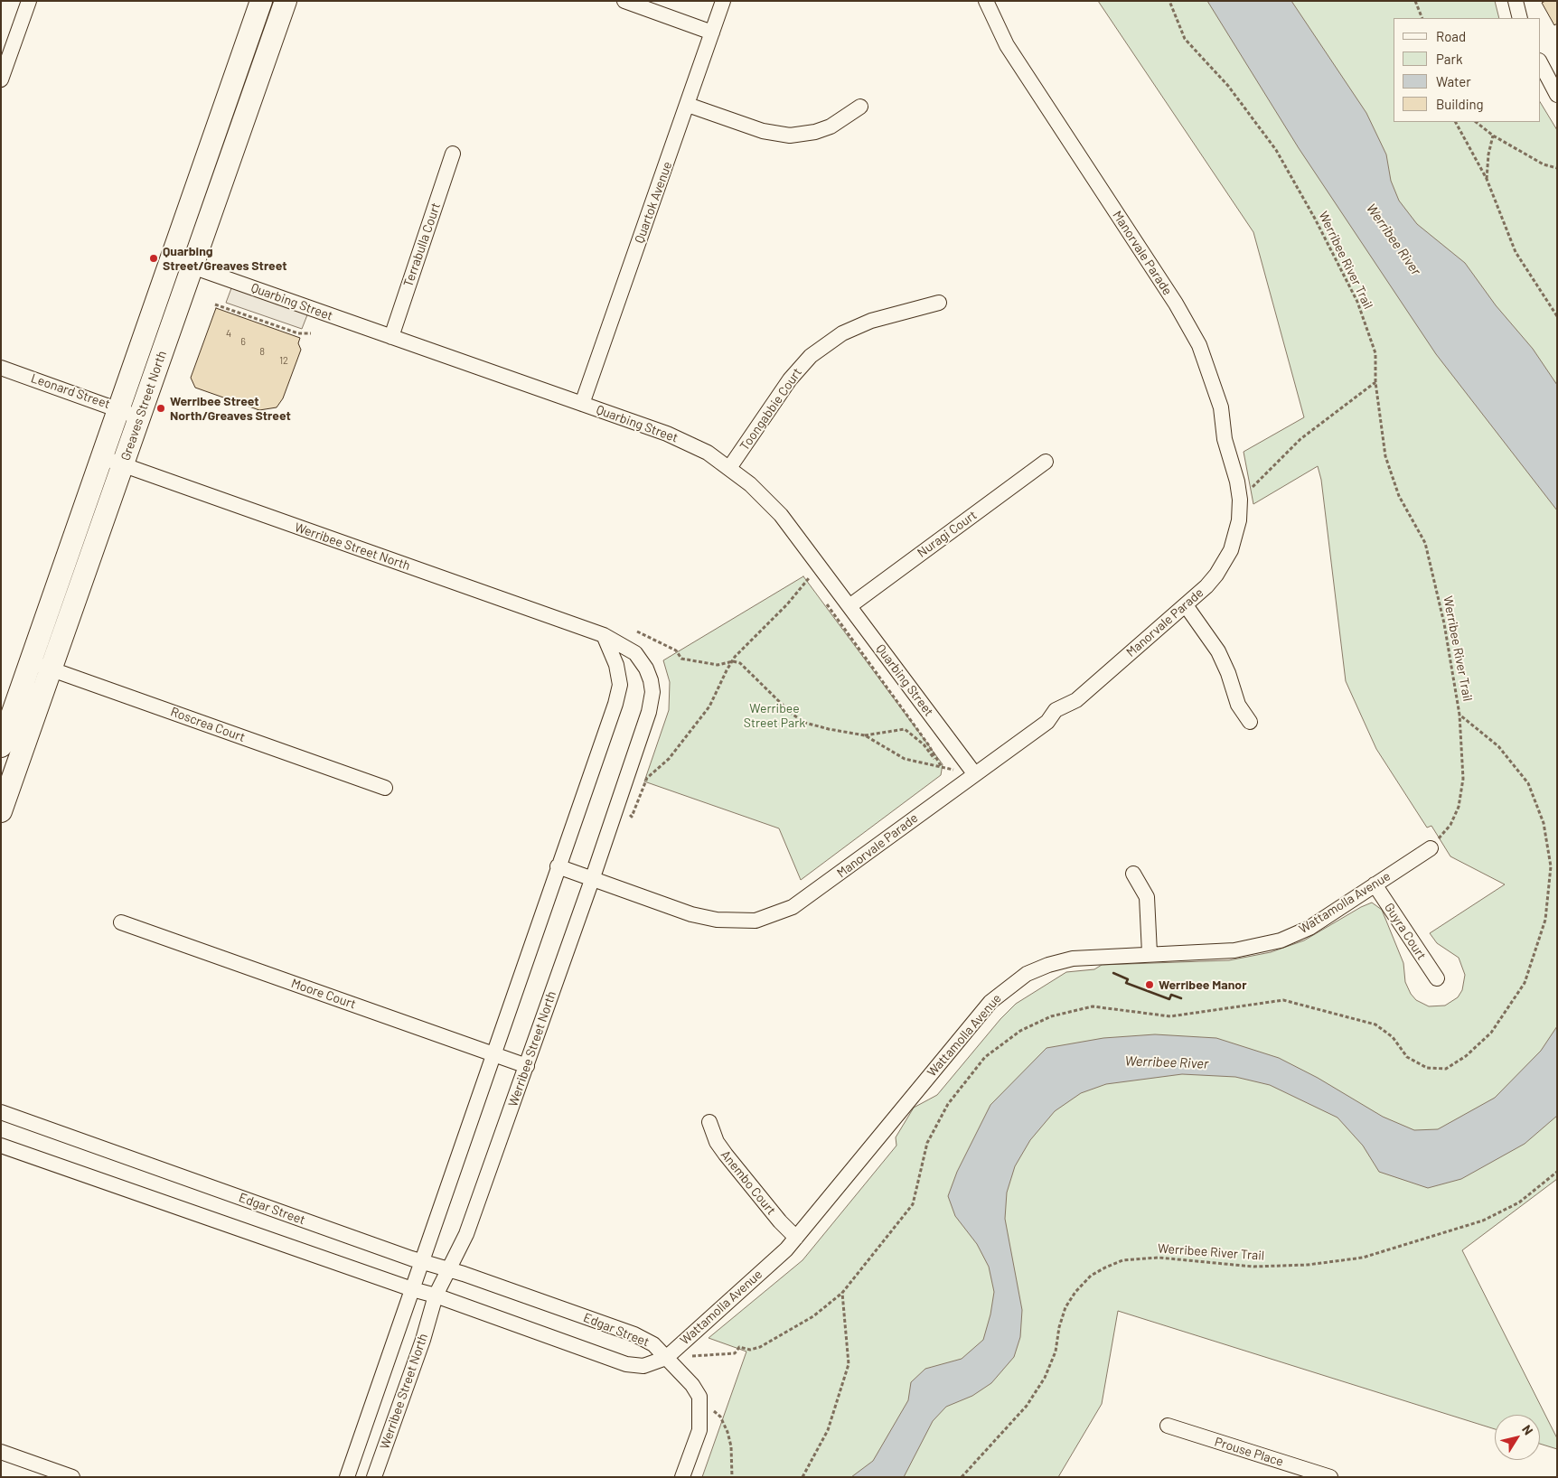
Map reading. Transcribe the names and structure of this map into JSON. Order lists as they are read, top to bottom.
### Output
{
  "streets": {
    "street": [
      "Quartok Avenue",
      "Terrabulla Court",
      "Manorvale Parade",
      "Quarbing Street",
      "Leonard Street",
      "Greaves Street North",
      "Toongabbie Court",
      "Nuragi Court",
      "Werribee Street North",
      "Roscrea Court",
      "Wattamolla Avenue",
      "Guyra Court",
      "Moore Court",
      "Anembo Court",
      "Edgar Street",
      "Prouse Place"
    ],
    "path": ["Werribee River Trail"]
  },
  "crossings": [
    ["Quartok Avenue", "Quarbing Street"],
    ["Terrabulla Court", "Quarbing Street"],
    ["Manorvale Parade", "Quarbing Street"],
    ["Manorvale Parade", "Werribee Street North"],
    ["Werribee River Trail", "Wattamolla Avenue"],
    ["Werribee River Trail", "Edgar Street"],
    ["Quarbing Street", "Greaves Street North"],
    ["Quarbing Street", "Toongabbie Court"],
    ["Quarbing Street", "Nuragi Court"],
    ["Leonard Street", "Greaves Street North"],
    ["Greaves Street North", "Werribee Street North"],
    ["Greaves Street North", "Roscrea Court"],
    ["Werribee Street North", "Moore Court"],
    ["Werribee Street North", "Edgar Street"],
    ["Wattamolla Avenue", "Guyra Court"],
    ["Wattamolla Avenue", "Anembo Court"],
    ["Wattamolla Avenue", "Edgar Street"]
  ],
  "water": ["Werribee River"],
  "parks": ["Werribee Street Park"],
  "places": ["Quarbing Street/Greaves Street", "Werribee Street North/Greaves Street", "Werribee Manor"],
  "house_numbers": [
    "4",
    "6",
    "8",
    "12"
  ],
  "legend": [
    "Road",
    "Park",
    "Water",
    "Building"
  ],
  "north": "top right"
}
